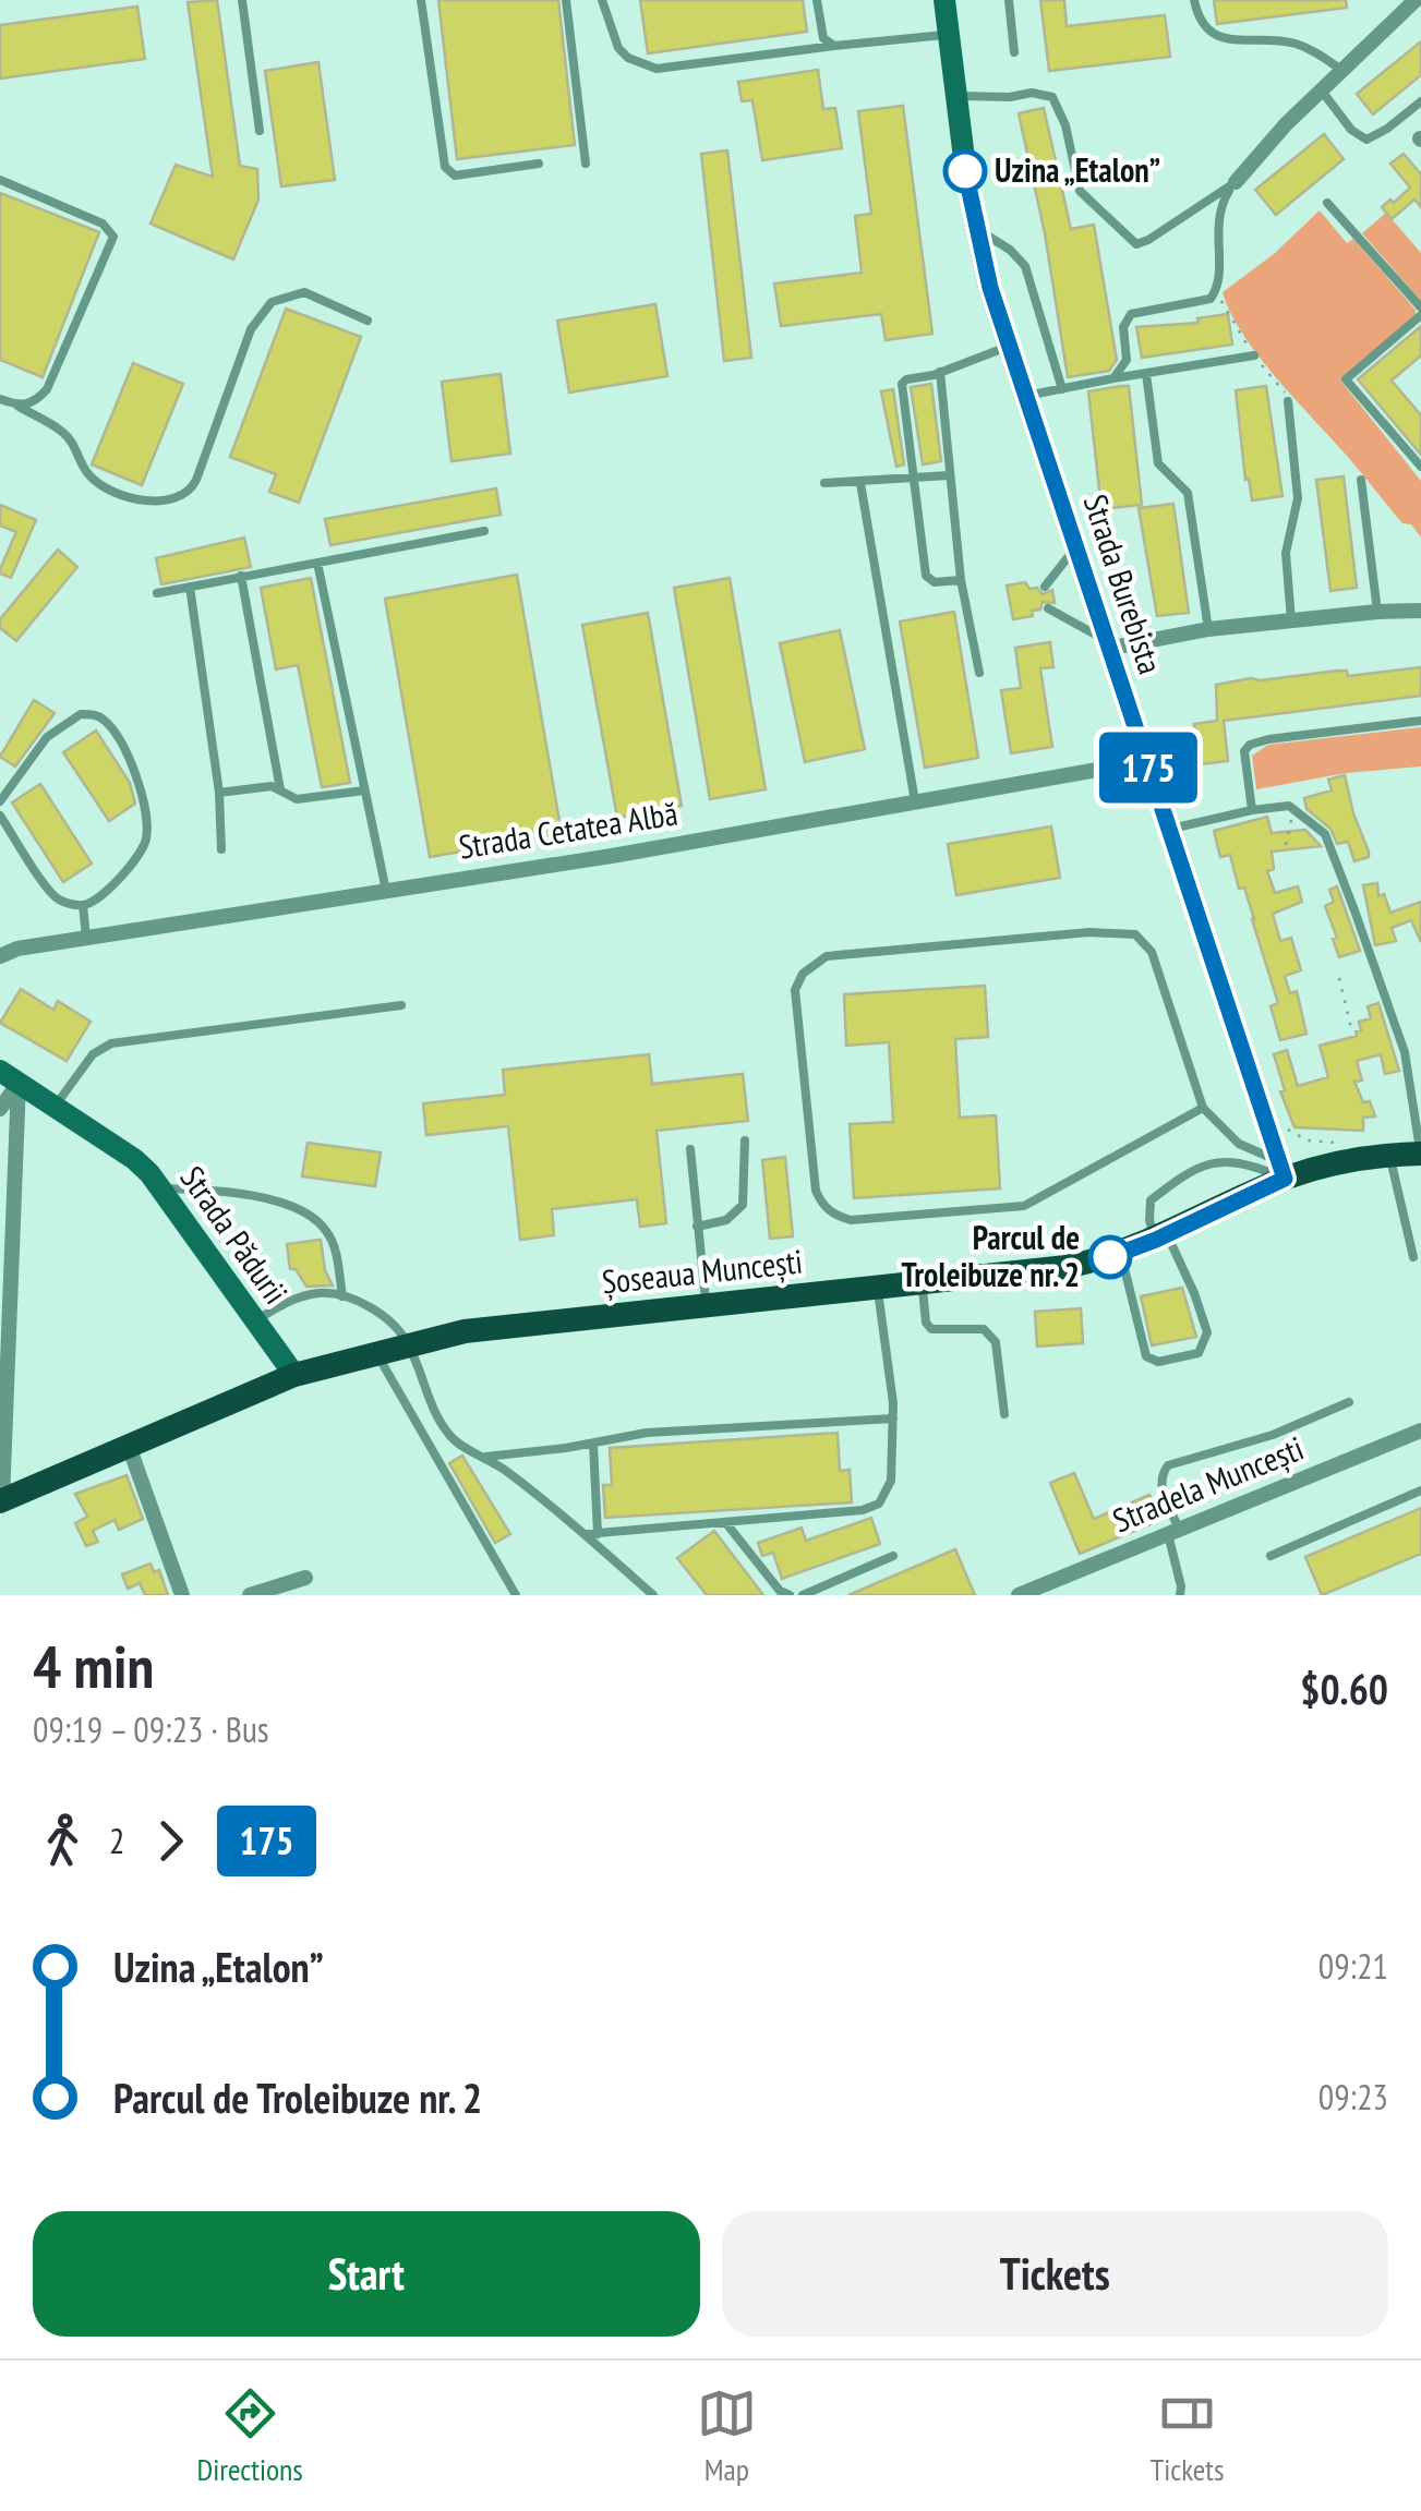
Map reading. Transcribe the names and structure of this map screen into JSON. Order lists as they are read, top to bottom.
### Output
{
  "streets": {
    "main road": ["Strada Burebista", "Strada Pădurii", "Șoseaua Muncești"],
    "street": ["Strada Cetatea Albă", "Stradela Muncești"]
  },
  "crossings": [
    ["Strada Burebista", "Strada Cetatea Albă"],
    ["Strada Burebista", "Șoseaua Muncești"],
    ["Strada Pădurii", "Șoseaua Muncești"]
  ],
  "places": ["Uzina „Etalon”", "Parcul de Troleibuze nr. 2"],
  "lines": ["bus line 175"],
  "page": {
    "on_map": "175",
    "heading": ["4 min", "09:19 – 09:23 · Bus", "$0.60"],
    "legs": ["2", "175"],
    "list": [
      {
        "name": "Uzina „Etalon”",
        "value": "09:21"
      },
      {
        "name": "Parcul de Troleibuze nr. 2",
        "value": "09:23"
      }
    ],
    "buttons": ["Start", "Tickets"],
    "tabs": ["Directions", "Map", "Tickets"]
  }
}
